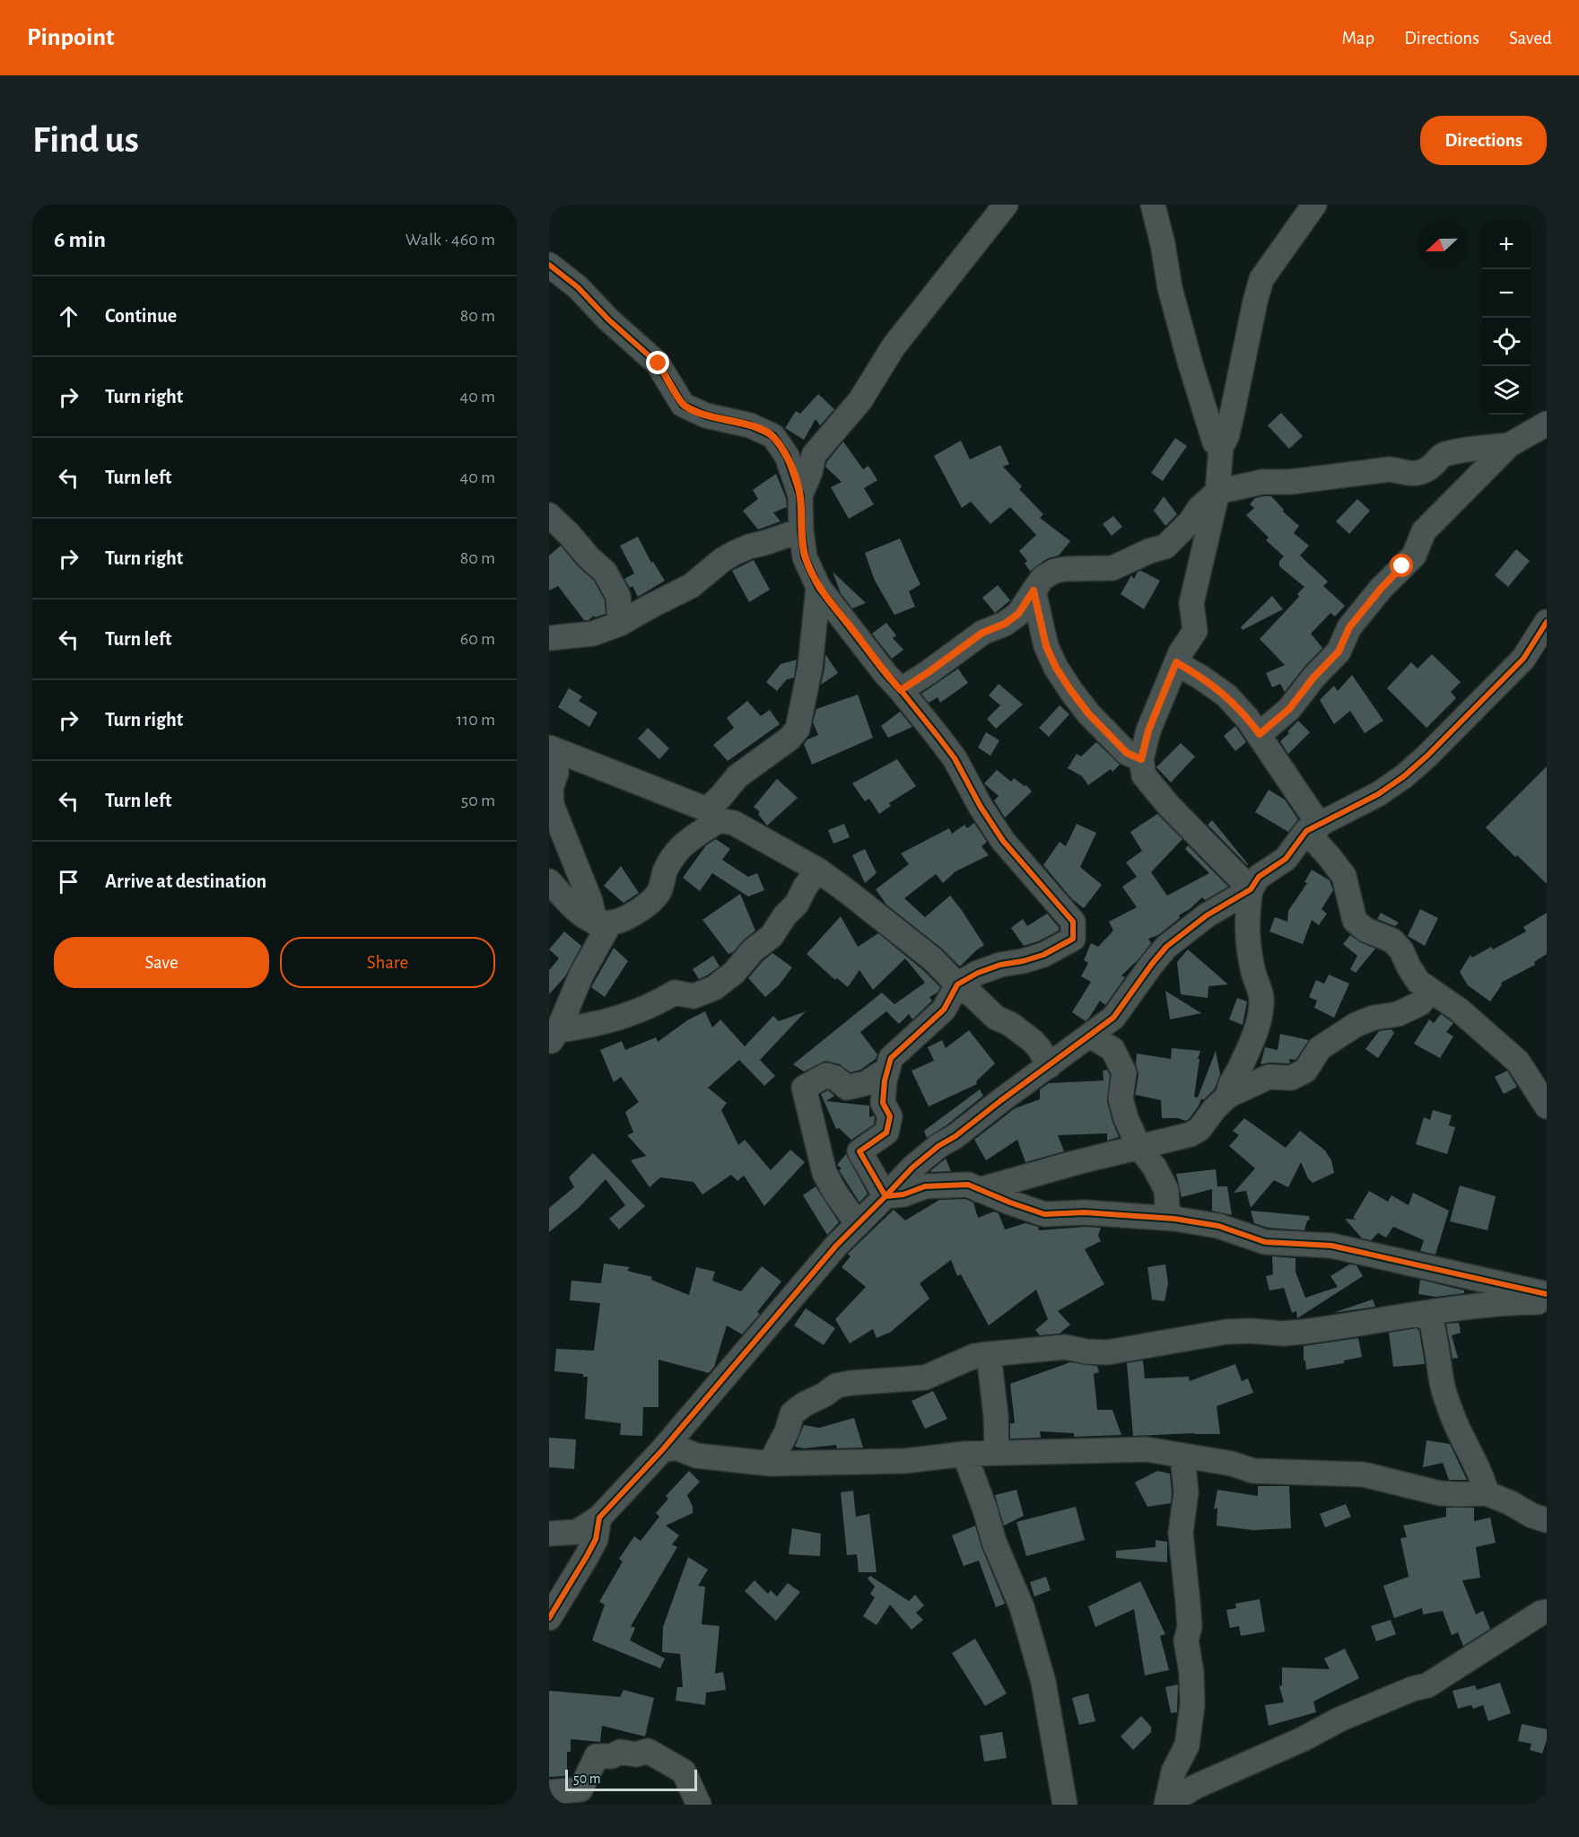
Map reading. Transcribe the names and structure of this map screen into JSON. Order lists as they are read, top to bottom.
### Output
{
  "scale_bar": "50 m",
  "north": "left",
  "page": {
    "header": "Pinpoint",
    "nav": ["Map", "Directions", "Saved"],
    "buttons": [
      "Directions",
      ["Save", "Share"]
    ],
    "title": "Find us",
    "heading": ["6 min", "Walk · 460 m"],
    "map_buttons": ["+", "−"],
    "list": [
      ["Continue", "80 m"],
      ["Turn right", "40 m"],
      ["Turn left", "40 m"],
      ["Turn right", "80 m"],
      ["Turn left", "60 m"],
      ["Turn right", "110 m"],
      ["Turn left", "50 m"],
      "Arrive at destination"
    ],
    "scale": "50 m"
  }
}
